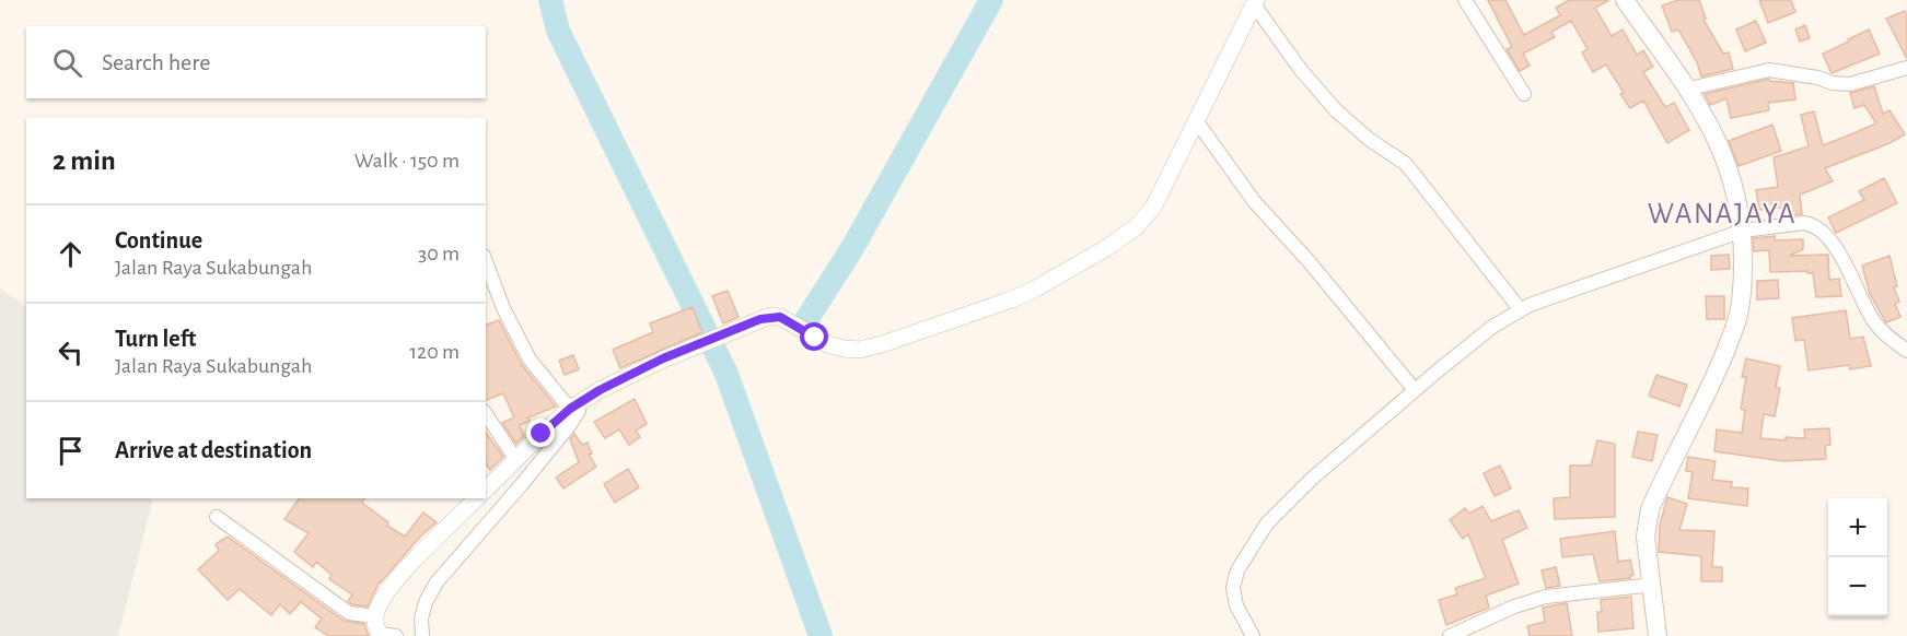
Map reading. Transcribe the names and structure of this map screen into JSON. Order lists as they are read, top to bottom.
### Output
{
  "districts": ["WANAJAYA"],
  "page": {
    "search": "Search here",
    "heading": ["2 min", "Walk · 150 m"],
    "list": [
      ["Continue", "Jalan Raya Sukabungah", "30 m"],
      ["Turn left", "Jalan Raya Sukabungah", "120 m"],
      "Arrive at destination"
    ],
    "map_buttons": ["+", "−"]
  }
}
